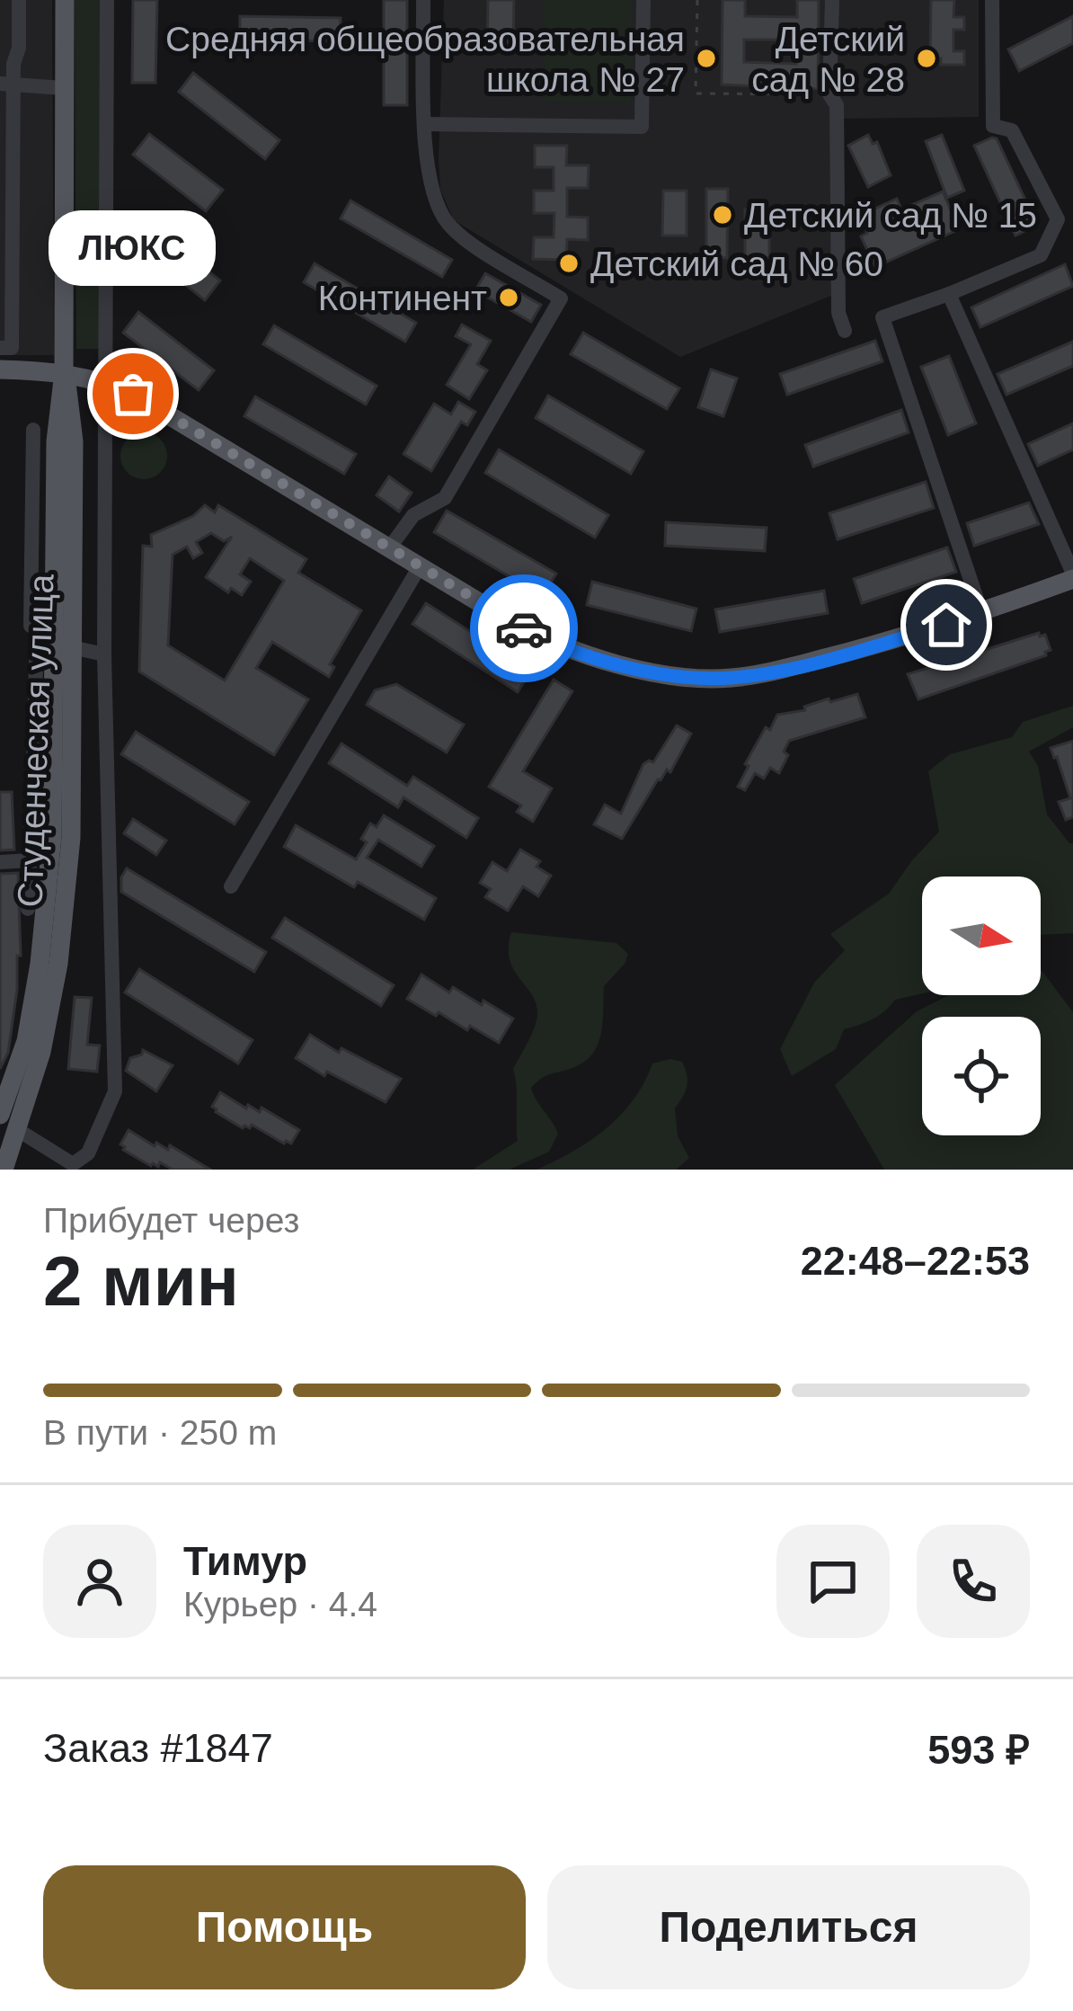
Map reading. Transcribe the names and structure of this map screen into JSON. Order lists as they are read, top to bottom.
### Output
{
  "streets": {
    "main road": ["Студенческая улица"]
  },
  "places": [
    "Средняя общеобразовательная школа № 27",
    "Детский сад № 28",
    "Детский сад № 15",
    "Детский сад № 60",
    "Континент",
    "ЛЮКС"
  ],
  "north": "right",
  "page": {
    "bubble": "ЛЮКС",
    "heading": ["2 мин", "Прибудет через", "22:48–22:53"],
    "panel": [
      "Тимур",
      "Курьер · 4.4",
      "Заказ #1847",
      "593 ₽"
    ],
    "bar": "В пути · 250 m",
    "buttons": ["Помощь", "Поделиться"]
  }
}
